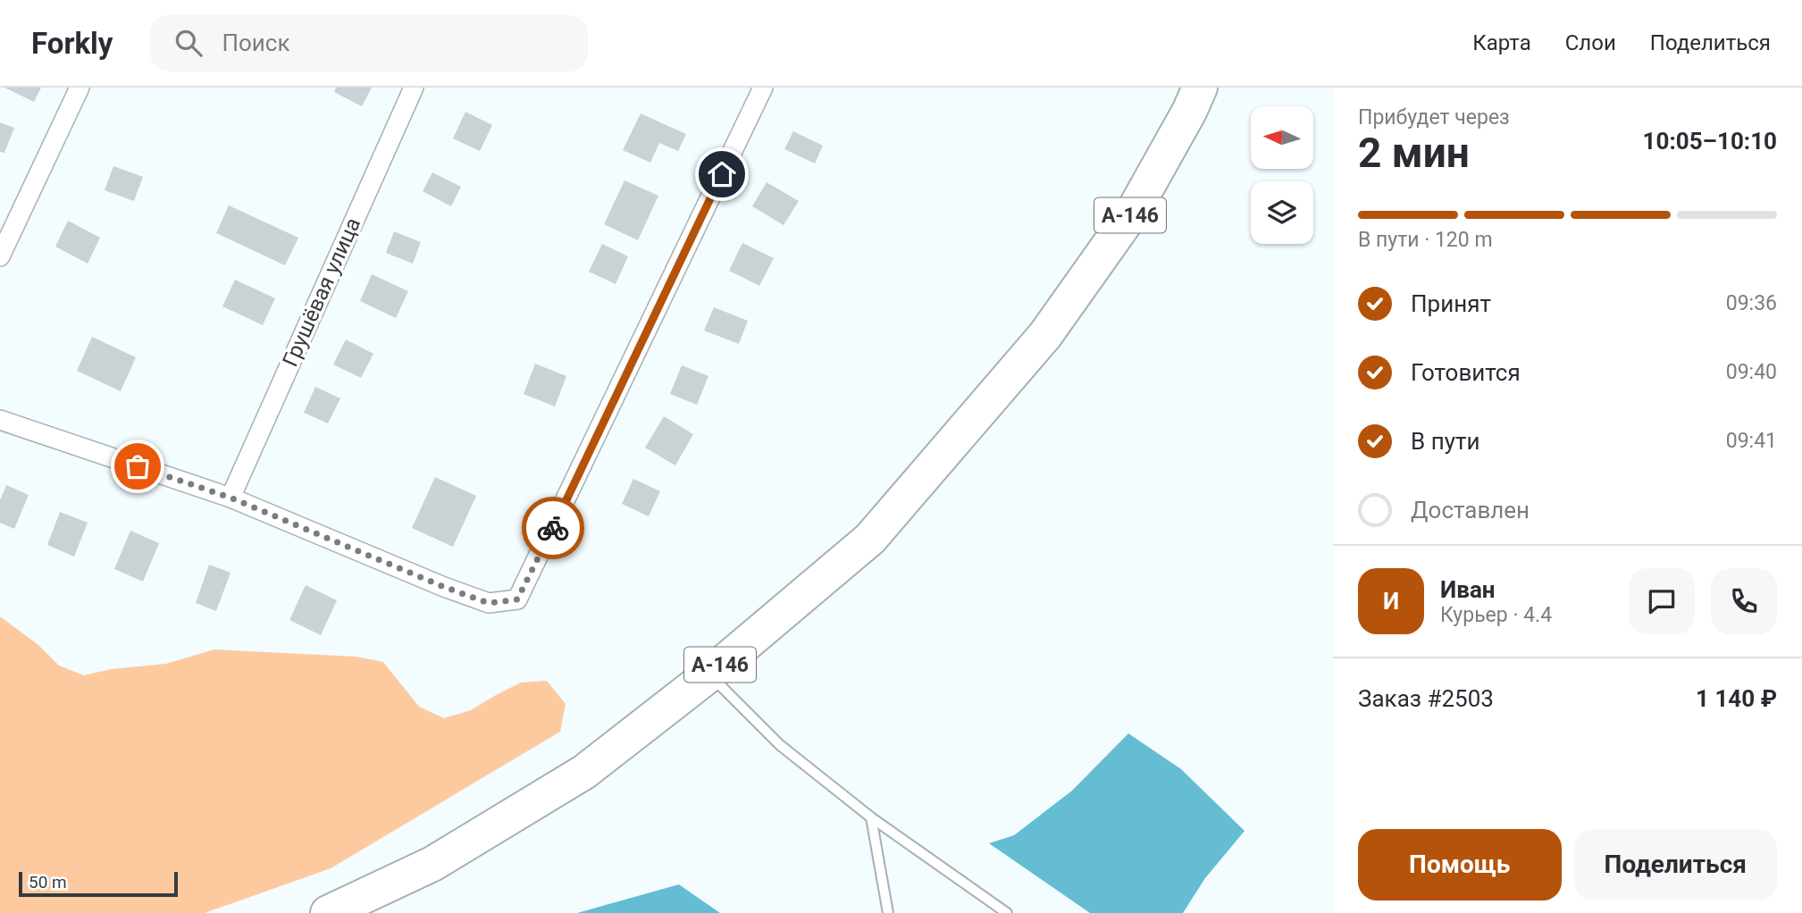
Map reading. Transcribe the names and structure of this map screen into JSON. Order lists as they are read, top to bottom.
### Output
{
  "streets": {
    "highway": ["А-146"],
    "street": ["Грушёвая улица"]
  },
  "scale_bar": "50 m",
  "north": "left",
  "page": {
    "header": "Forkly",
    "search": "Поиск",
    "nav": ["Карта", "Слои", "Поделиться"],
    "heading": ["2 мин", "Прибудет через", "10:05–10:10"],
    "panel": [
      "Иван",
      "Курьер · 4.4",
      "Заказ #2503",
      "1 140 ₽"
    ],
    "bar": "В пути · 120 m",
    "list": [
      ["Принят", "09:36"],
      ["Готовится", "09:40"],
      ["В пути", "09:41"],
      "Доставлен"
    ],
    "round": "И",
    "buttons": ["Помощь", "Поделиться"],
    "scale": "50 m"
  }
}
